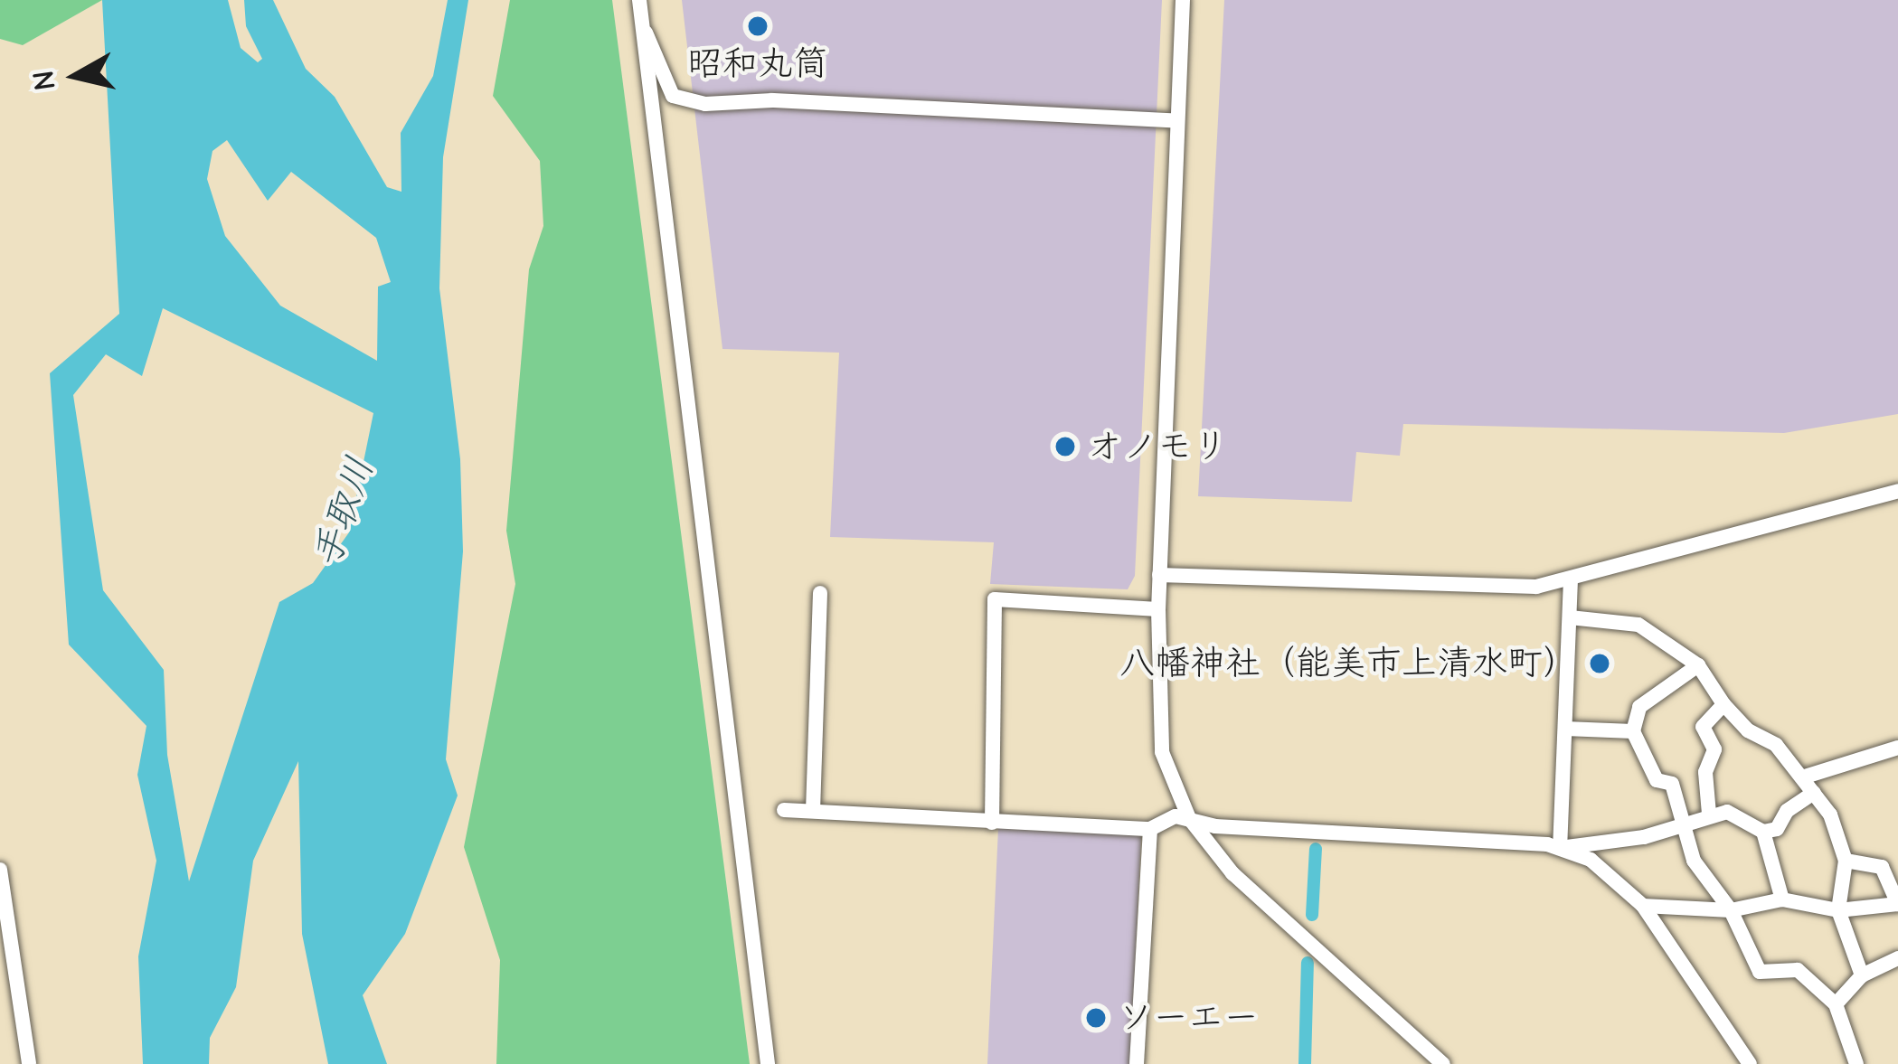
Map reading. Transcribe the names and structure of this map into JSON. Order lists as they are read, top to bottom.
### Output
{
  "water": ["手取川"],
  "places": [
    "昭和丸筒",
    "オノモリ",
    "八幡神社（能美市上清水町）",
    "ソーエー"
  ],
  "north": "left"
}
